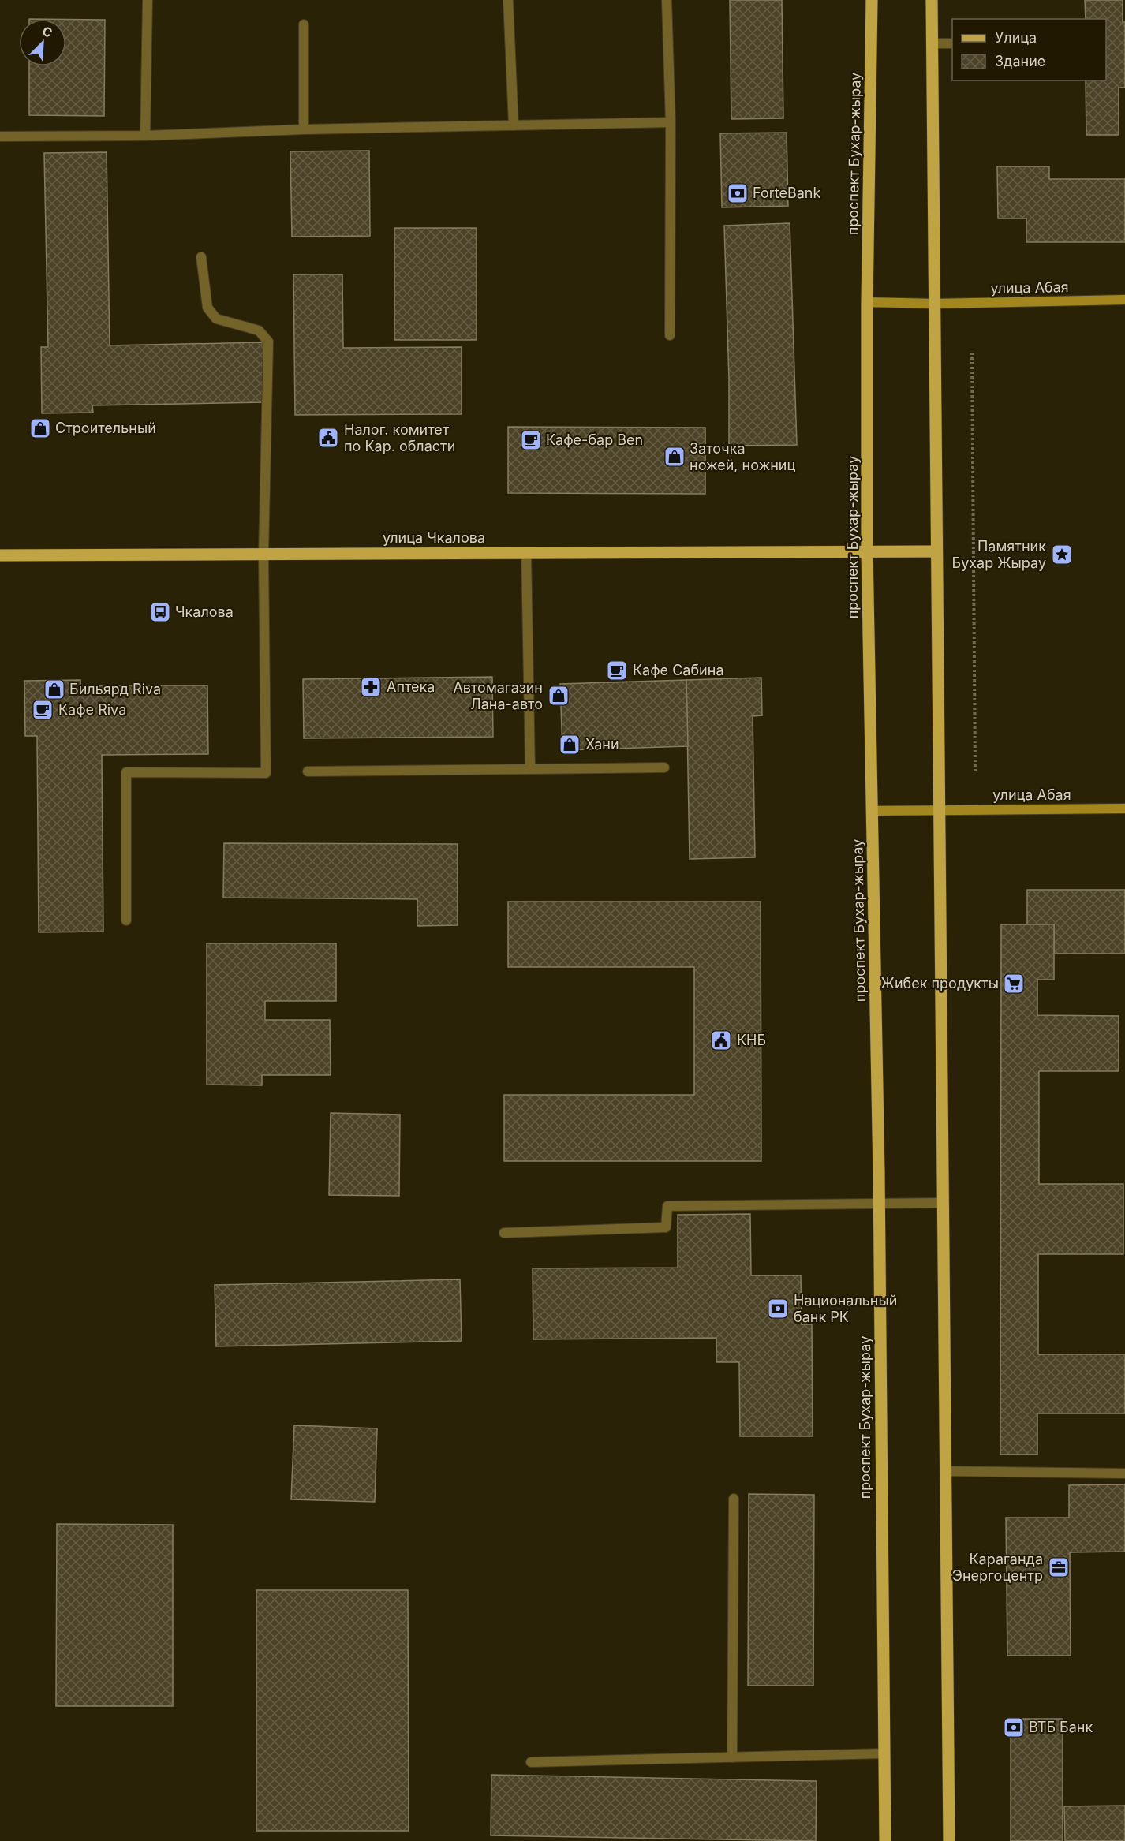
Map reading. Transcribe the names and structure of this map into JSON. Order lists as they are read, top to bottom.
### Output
{
  "streets": {
    "main road": ["проспект Бухар-жырау", "улица Абая", "улица Чкалова"]
  },
  "crossings": [
    ["проспект Бухар-жырау", "улица Абая"],
    ["проспект Бухар-жырау", "улица Чкалова"]
  ],
  "places": {
    "bank": ["ForteBank", "Национальный банк РК", "ВТБ Банк"],
    "shop": [
      "Строительный",
      "Заточка ножей, ножниц",
      "Бильярд Riva",
      "Автомагазин Лана-авто",
      "Хани"
    ],
    "public building": ["Налог. комитет по Кар. области", "КНБ"],
    "cafe": ["Кафе-бар Ben", "Кафе Сабина", "Кафе Riva"],
    "place": ["Памятник Бухар Жырау"],
    "bus stop": ["Чкалова"],
    "pharmacy": ["Аптека"],
    "supermarket": ["Жибек продукты"],
    "office": ["Караганда Энергоцентр"]
  },
  "legend": ["Улица", "Здание"],
  "north": "top right"
}
